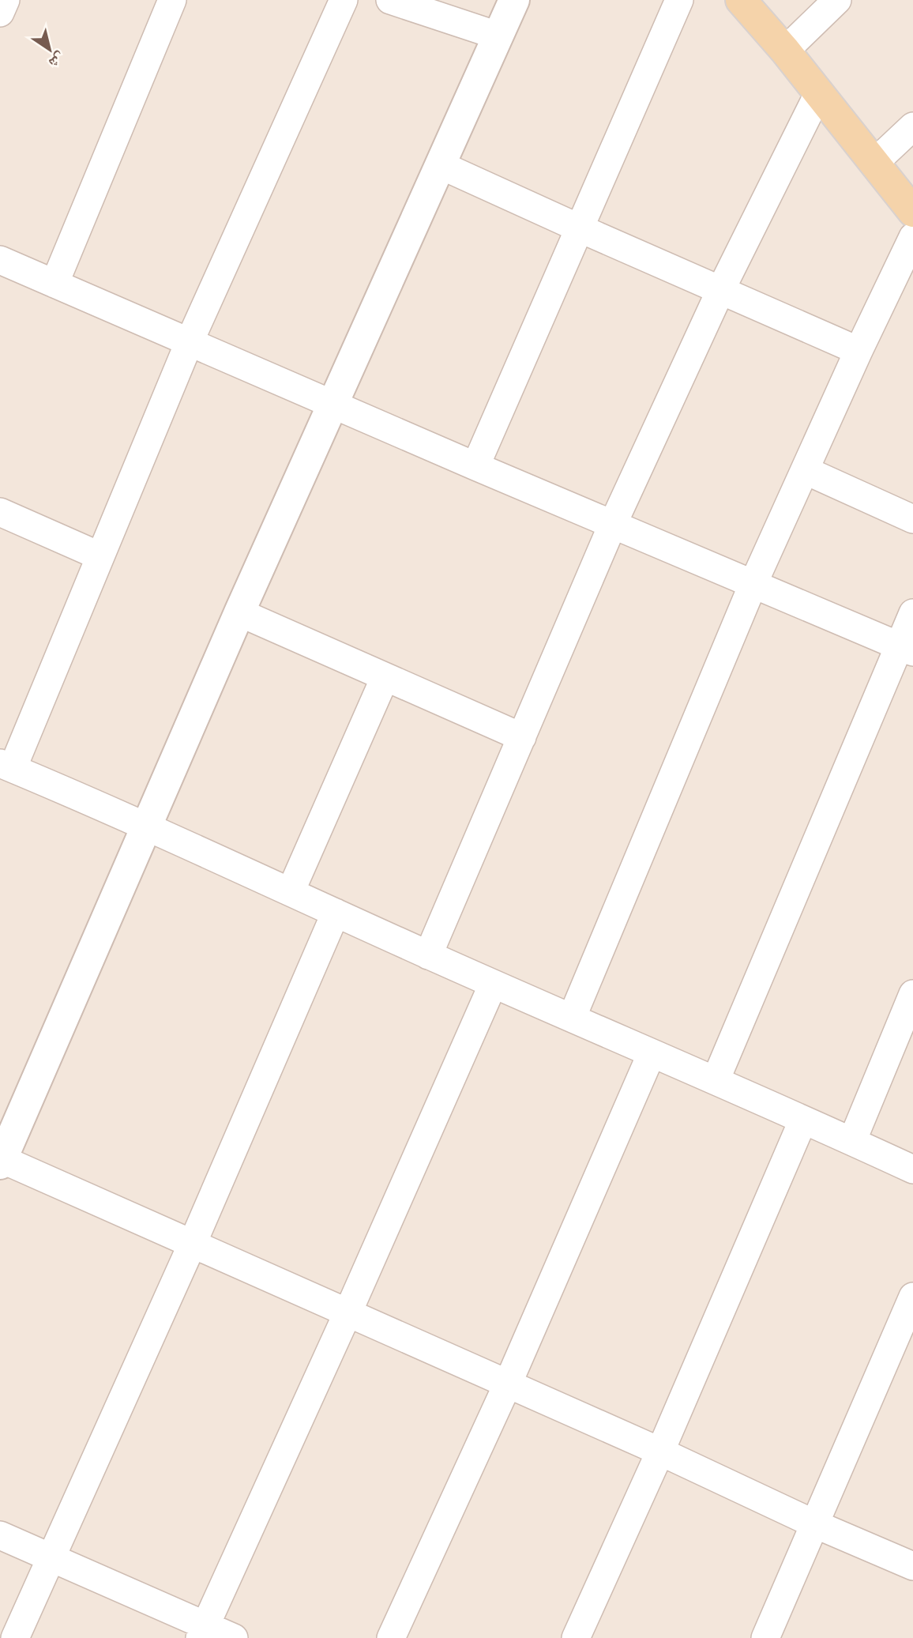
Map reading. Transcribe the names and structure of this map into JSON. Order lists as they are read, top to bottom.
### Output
{
  "north": "bottom right"
}
